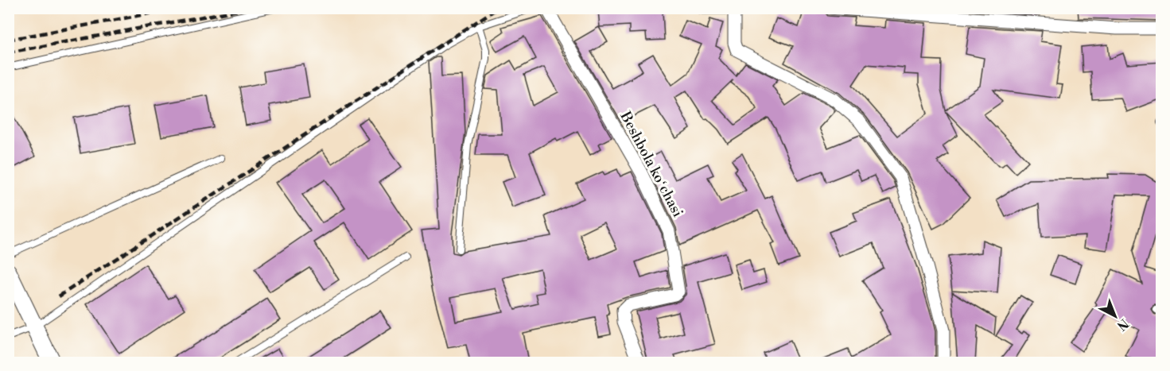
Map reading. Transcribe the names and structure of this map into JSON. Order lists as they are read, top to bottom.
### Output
{
  "streets": {
    "street": ["Beshbola koʻchasi"]
  },
  "north": "bottom right"
}
